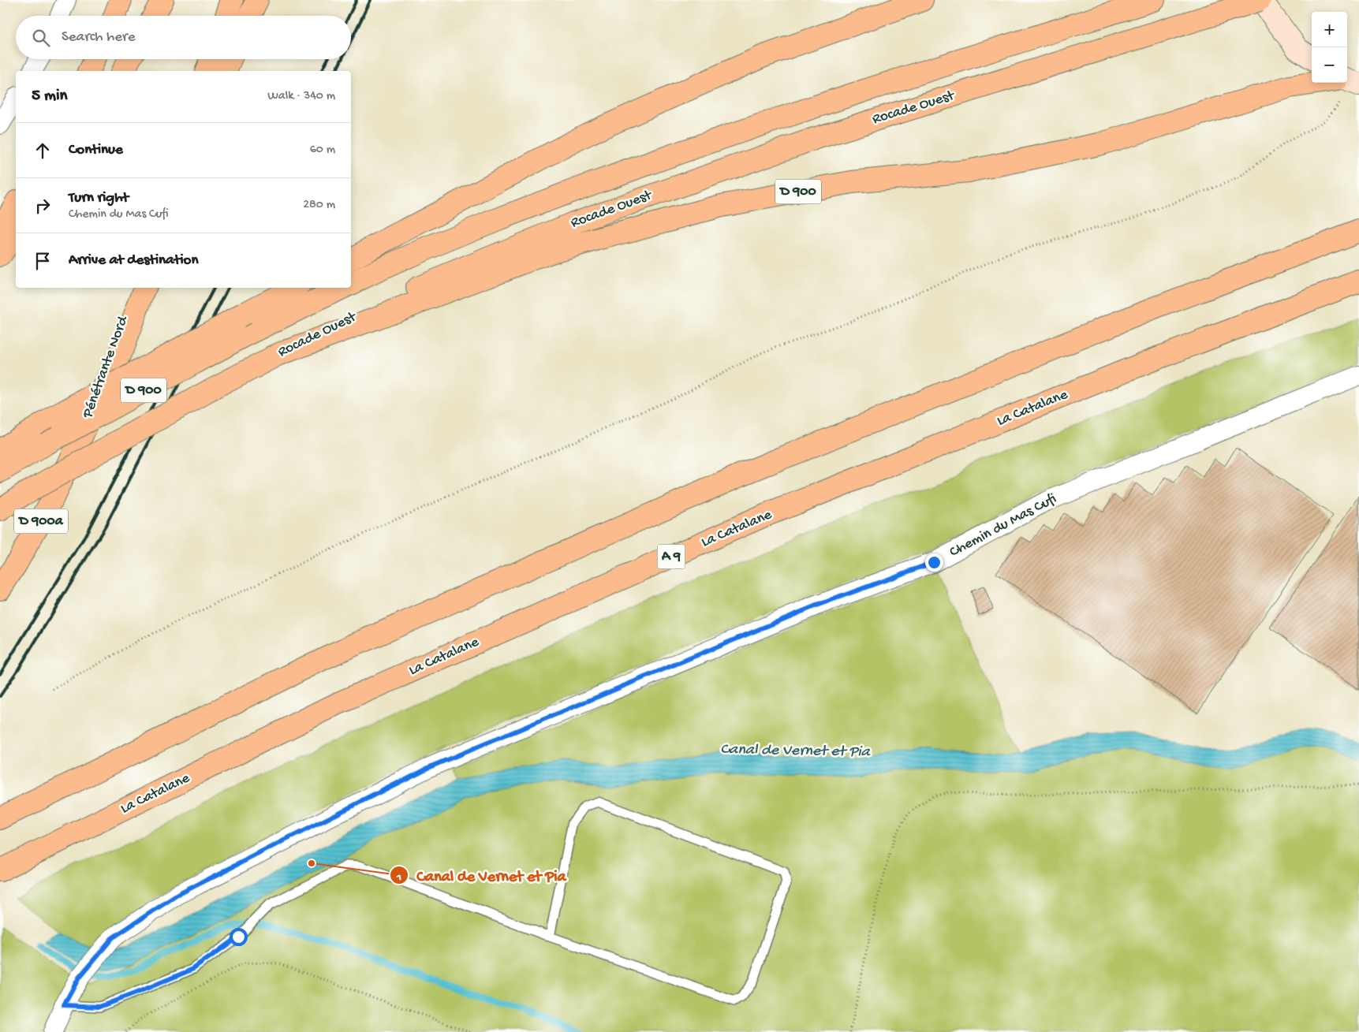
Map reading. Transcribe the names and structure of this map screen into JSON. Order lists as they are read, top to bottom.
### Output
{
  "streets": {
    "highway": [
      "Rocade Ouest",
      "D 900",
      "Pénétrante Nord",
      "La Catalane",
      "D 900a",
      "A 9"
    ],
    "street": ["Chemin du Mas Cufi"]
  },
  "crossings": [
    ["Rocade Ouest", "D 900"],
    ["Pénétrante Nord", "D 900a"]
  ],
  "water": ["Canal de Vernet et Pia"],
  "places": ["Canal de Vernet et Pia"],
  "page": {
    "map_buttons": ["+", "−"],
    "search": "Search here",
    "heading": ["5 min", "Walk · 340 m"],
    "list": [
      ["Continue", "60 m"],
      ["Turn right", "Chemin du Mas Cufi", "280 m"],
      "Arrive at destination"
    ]
  }
}
